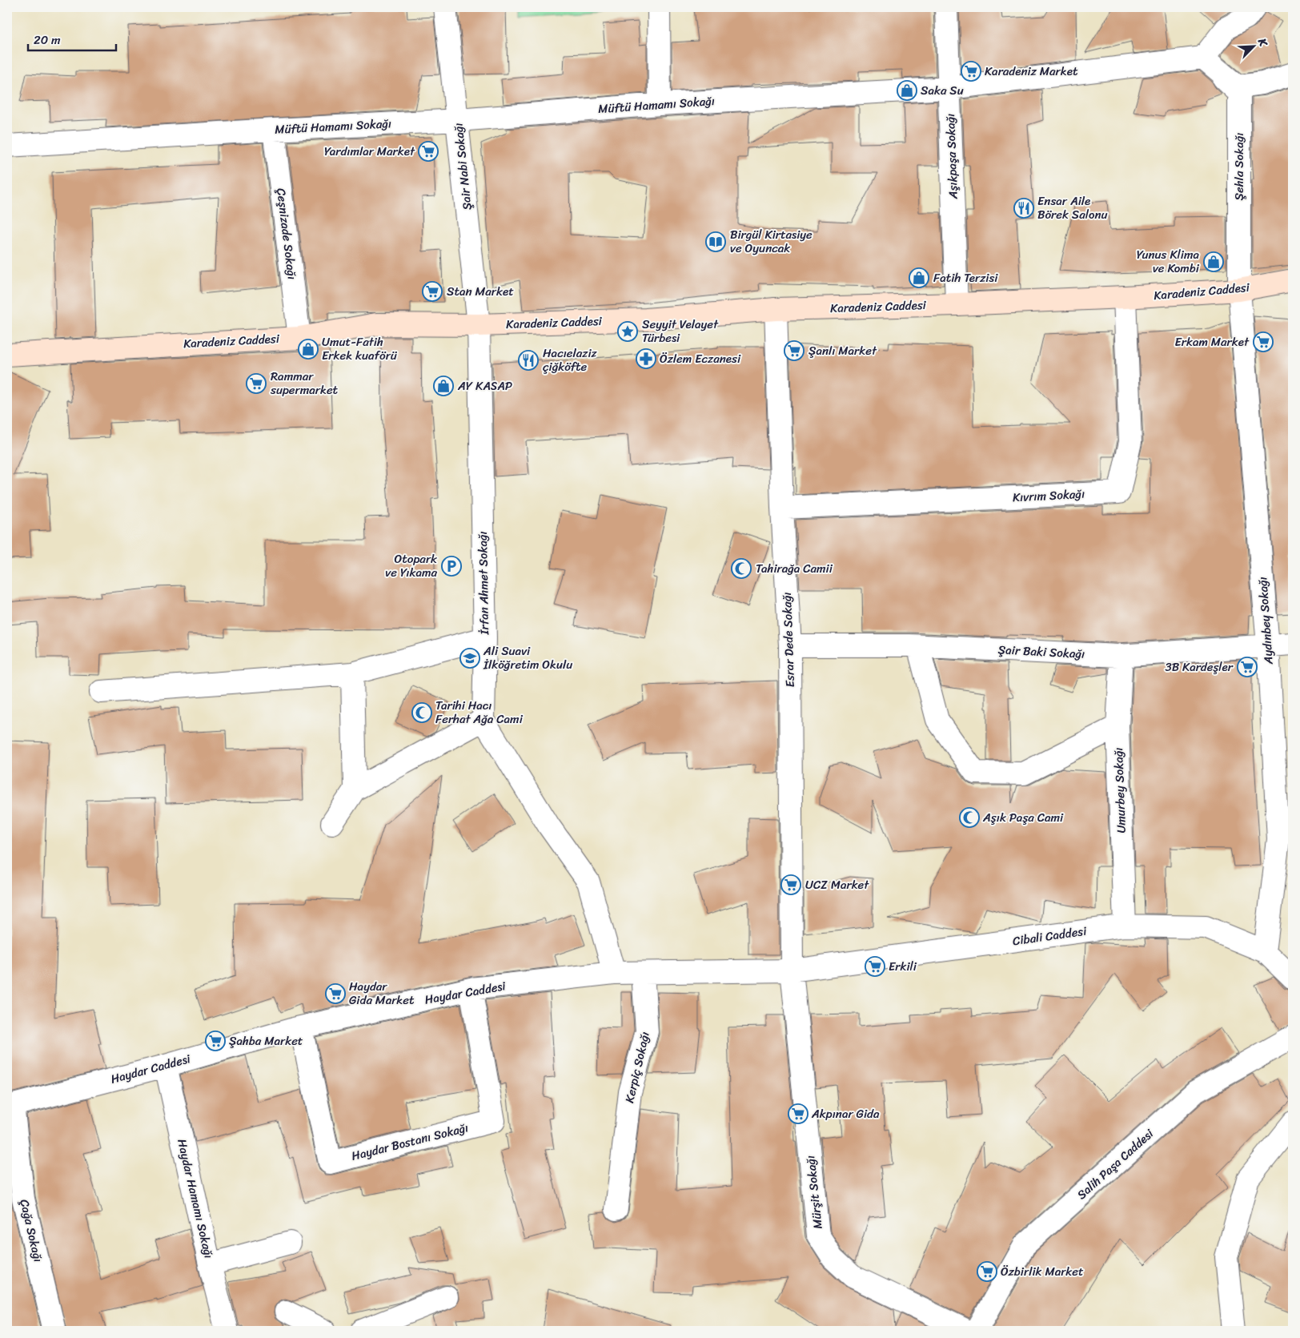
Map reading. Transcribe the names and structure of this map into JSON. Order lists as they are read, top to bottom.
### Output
{
  "streets": {
    "street": [
      "Müftü Hamamı Sokağı",
      "Aşıkpaşa Sokağı",
      "Şair Nabi Sokağı",
      "Şehla Sokağı",
      "Çeşnizade Sokağı",
      "Karadeniz Caddesi",
      "Kıvrım Sokağı",
      "İrfan Ahmet Sokağı",
      "Aydınbey Sokağı",
      "Esrar Dede Sokağı",
      "Şair Baki Sokağı",
      "Umurbey Sokağı",
      "Cibali Caddesi",
      "Haydar Caddesi",
      "Kerpiç Sokağı",
      "Haydar Bostanı Sokağı",
      "Salih Paşa Caddesi",
      "Mürşit Sokağı",
      "Haydar Hamamı Sokağı",
      "Çağa Sokağı"
    ]
  },
  "crossings": [
    ["Müftü Hamamı Sokağı", "Aşıkpaşa Sokağı"],
    ["Müftü Hamamı Sokağı", "Şair Nabi Sokağı"],
    ["Müftü Hamamı Sokağı", "Şehla Sokağı"],
    ["Müftü Hamamı Sokağı", "Çeşnizade Sokağı"],
    ["Aşıkpaşa Sokağı", "Karadeniz Caddesi"],
    ["Şair Nabi Sokağı", "Karadeniz Caddesi"],
    ["Şair Nabi Sokağı", "İrfan Ahmet Sokağı"],
    ["Şehla Sokağı", "Karadeniz Caddesi"],
    ["Şehla Sokağı", "Aydınbey Sokağı"],
    ["Çeşnizade Sokağı", "Karadeniz Caddesi"],
    ["Karadeniz Caddesi", "Kıvrım Sokağı"],
    ["Karadeniz Caddesi", "İrfan Ahmet Sokağı"],
    ["Karadeniz Caddesi", "Aydınbey Sokağı"],
    ["Karadeniz Caddesi", "Esrar Dede Sokağı"],
    ["Kıvrım Sokağı", "Esrar Dede Sokağı"],
    ["Aydınbey Sokağı", "Şair Baki Sokağı"],
    ["Aydınbey Sokağı", "Cibali Caddesi"],
    ["Esrar Dede Sokağı", "Şair Baki Sokağı"],
    ["Esrar Dede Sokağı", "Cibali Caddesi"],
    ["Esrar Dede Sokağı", "Haydar Caddesi"],
    ["Esrar Dede Sokağı", "Mürşit Sokağı"],
    ["Şair Baki Sokağı", "Umurbey Sokağı"],
    ["Umurbey Sokağı", "Cibali Caddesi"],
    ["Cibali Caddesi", "Haydar Caddesi"],
    ["Cibali Caddesi", "Mürşit Sokağı"],
    ["Haydar Caddesi", "Kerpiç Sokağı"],
    ["Haydar Caddesi", "Haydar Bostanı Sokağı"],
    ["Haydar Caddesi", "Mürşit Sokağı"],
    ["Haydar Caddesi", "Haydar Hamamı Sokağı"],
    ["Haydar Caddesi", "Çağa Sokağı"]
  ],
  "places": {
    "supermarket": [
      "Karadeniz Market",
      "Yardımlar Market",
      "Stan Market",
      "Erkam Market",
      "Şanlı Market",
      "Rammar supermarket",
      "3B Kardeşler",
      "UCZ Market",
      "Erkili",
      "Haydar Gida Market",
      "Şahba Market",
      "Akpınar Gida",
      "Özbirlik Market"
    ],
    "shop": [
      "Saka Su",
      "Yunus Klima ve Kombi",
      "Fatih Terzisi",
      "Umut-Fatih Erkek kuaförü",
      "AY KASAP"
    ],
    "restaurant": ["Ensar Aile Börek Salonu", "Hacıelaziz çiğköfte"],
    "library": ["Birgül Kirtasiye ve Oyuncak"],
    "place": ["Seyyit Velayet Türbesi"],
    "pharmacy": ["Özlem Eczanesi"],
    "parking": ["Otopark ve Yıkama"],
    "mosque": ["Tahirağa Camii", "Tarihi Hacı Ferhat Ağa Cami", "Aşık Paşa Cami"],
    "school or university": ["Ali Suavi İlköğretim Okulu"]
  },
  "scale_bar": "20 m",
  "north": "top right"
}
